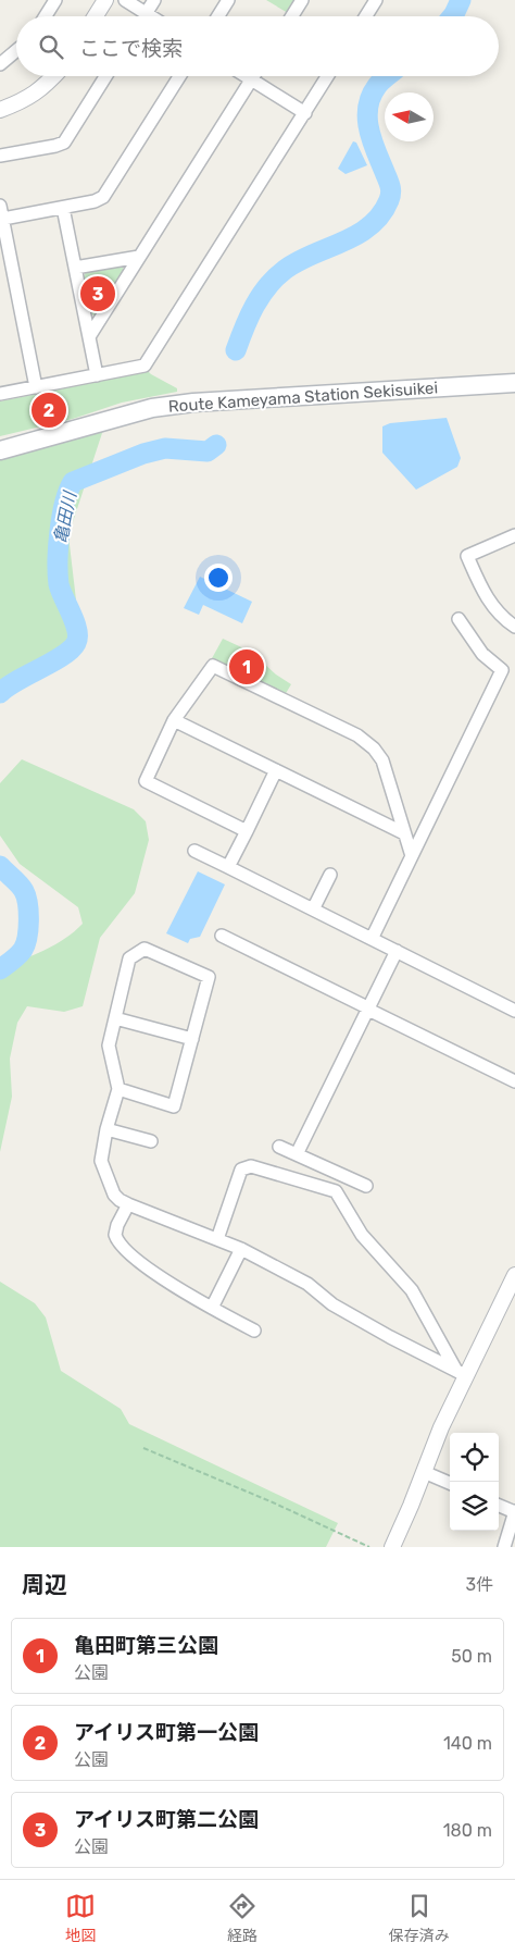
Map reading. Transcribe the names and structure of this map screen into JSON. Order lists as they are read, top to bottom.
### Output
{
  "streets": {
    "main road": ["Route Kameyama Station Sekisuikei"]
  },
  "water": ["亀田川"],
  "north": "left",
  "page": {
    "search": "ここで検索",
    "pins": ["3", "2", "1"],
    "heading": ["周辺", "3件"],
    "list": [
      {
        "mark": "1",
        "name": "亀田町第三公園",
        "note": "公園",
        "value": "50 m"
      },
      {
        "mark": "2",
        "name": "アイリス町第一公園",
        "note": "公園",
        "value": "140 m"
      },
      {
        "mark": "3",
        "name": "アイリス町第二公園",
        "note": "公園",
        "value": "180 m"
      }
    ],
    "nav": ["地図", "経路", "保存済み"]
  }
}
